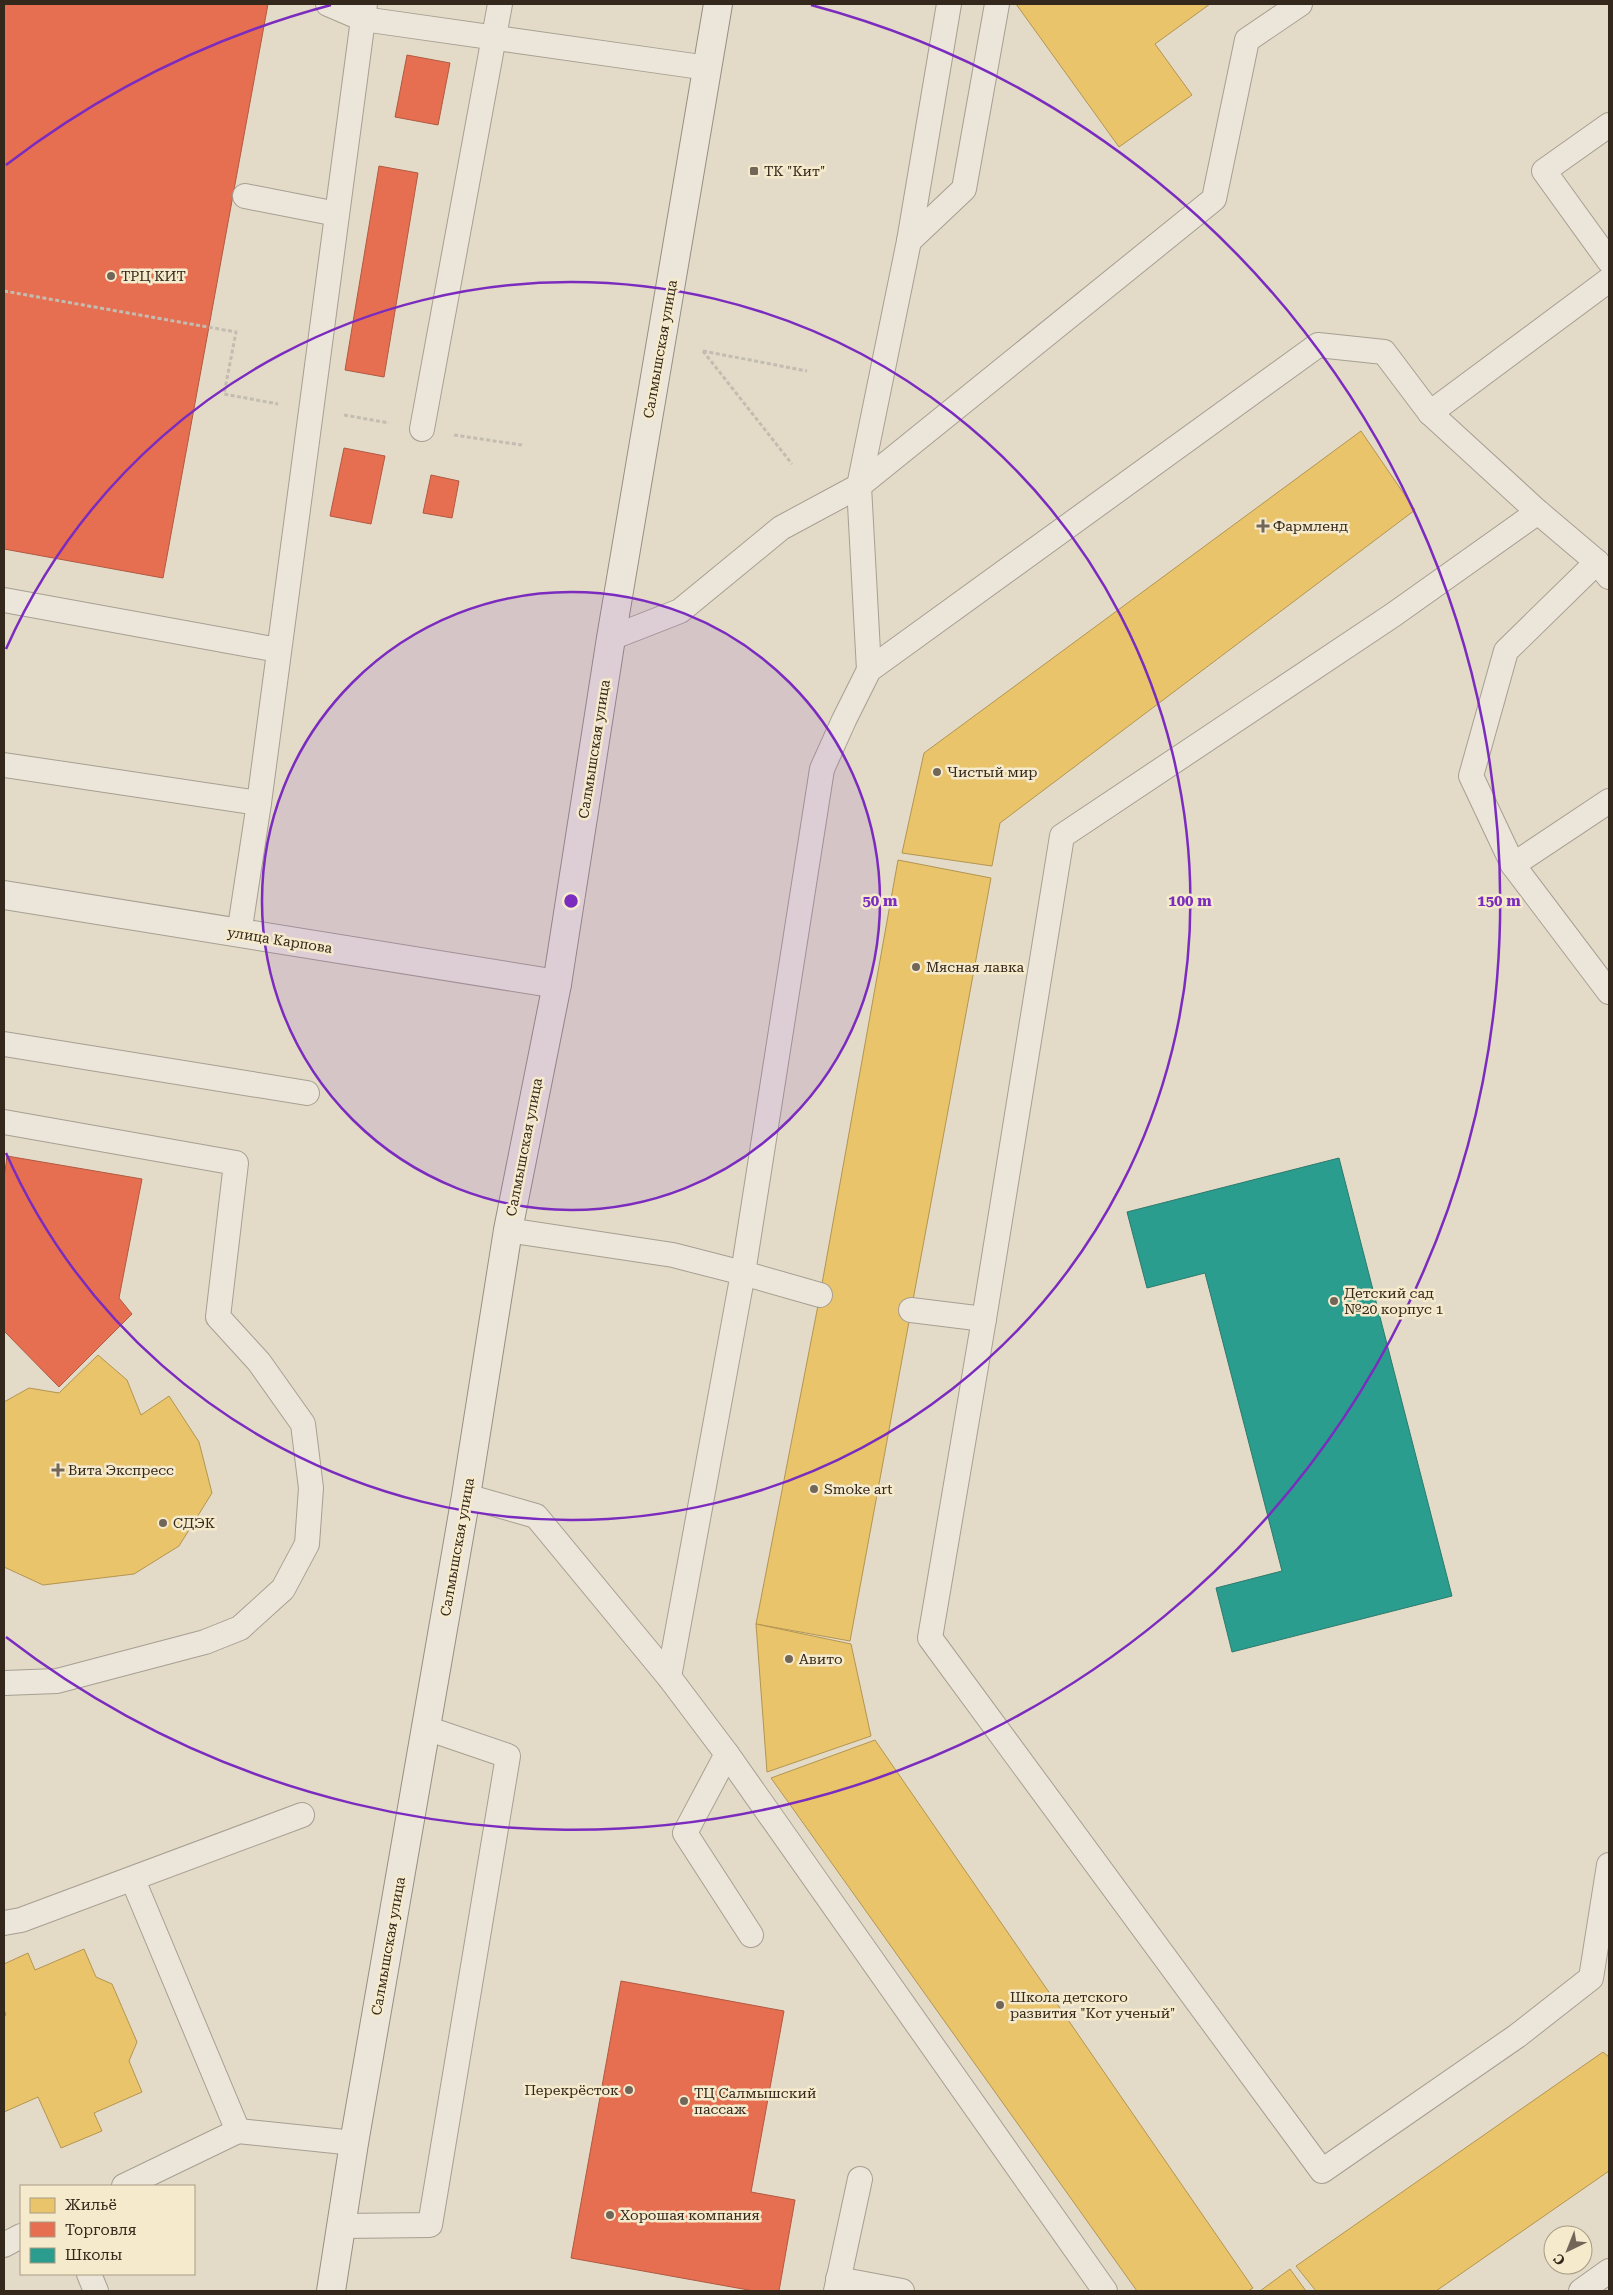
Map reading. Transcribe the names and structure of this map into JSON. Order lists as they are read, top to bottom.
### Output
{
  "streets": {
    "main road": ["Салмышская улица", "улица Карпова"]
  },
  "crossings": [
    ["Салмышская улица", "улица Карпова"]
  ],
  "places": {
    "transit": ["ТК \"Кит\""],
    "other": [
      "ТРЦ КИТ",
      "Чистый мир",
      "Мясная лавка",
      "Детский сад №20 корпус 1",
      "Smoke art",
      "СДЭК",
      "Авито",
      "Школа детского развития \"Кот ученый\"",
      "Перекрёсток",
      "ТЦ Салмышский пассаж",
      "Хорошая компания"
    ],
    "health": ["Фармленд", "Вита Экспресс"]
  },
  "legend": ["Жильё", "Торговля", "Школы"],
  "north": "bottom left",
  "rings": ["50 m", "100 m", "150 m"]
}
